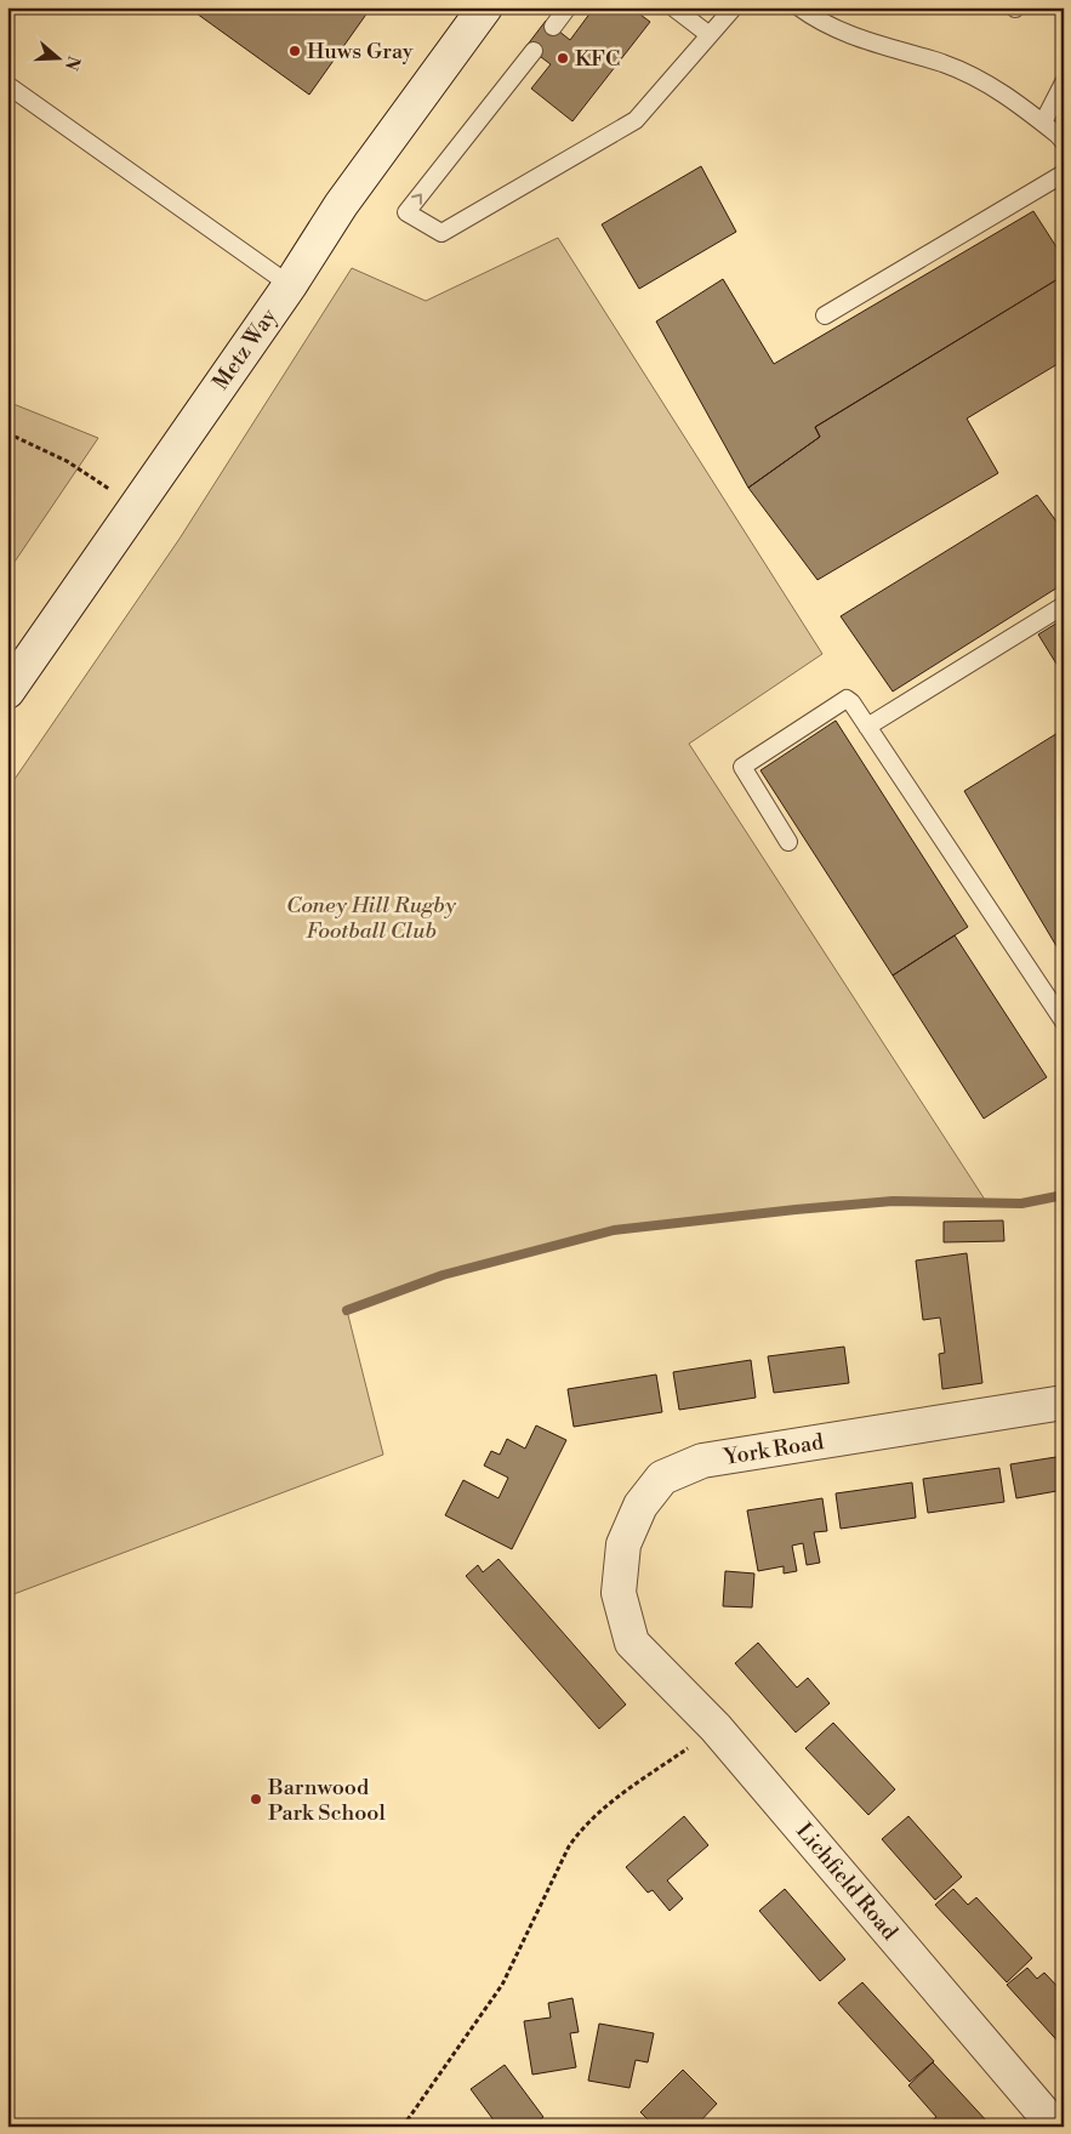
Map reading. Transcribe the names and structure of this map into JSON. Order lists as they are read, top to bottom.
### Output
{
  "streets": {
    "street": ["Metz Way", "York Road", "Lichfield Road"]
  },
  "crossings": [
    ["York Road", "Lichfield Road"]
  ],
  "parks": ["Coney Hill Rugby Football Club"],
  "places": ["Huws Gray", "KFC", "Barnwood Park School"],
  "north": "right"
}
